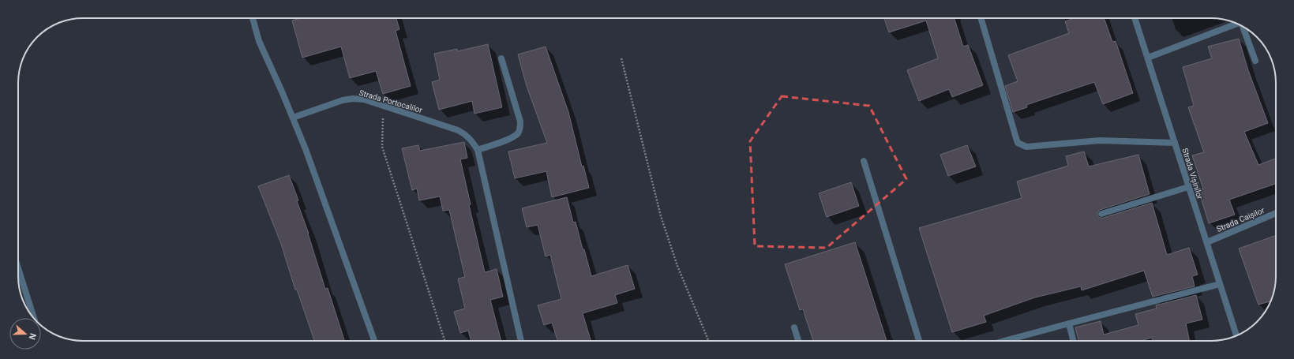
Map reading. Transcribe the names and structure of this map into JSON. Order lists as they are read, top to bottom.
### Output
{
  "streets": {
    "street": ["Strada Portocalilor", "Strada Vișinilor", "Strada Caișilor"]
  },
  "crossings": [
    ["Strada Vișinilor", "Strada Caișilor"]
  ],
  "north": "right"
}
